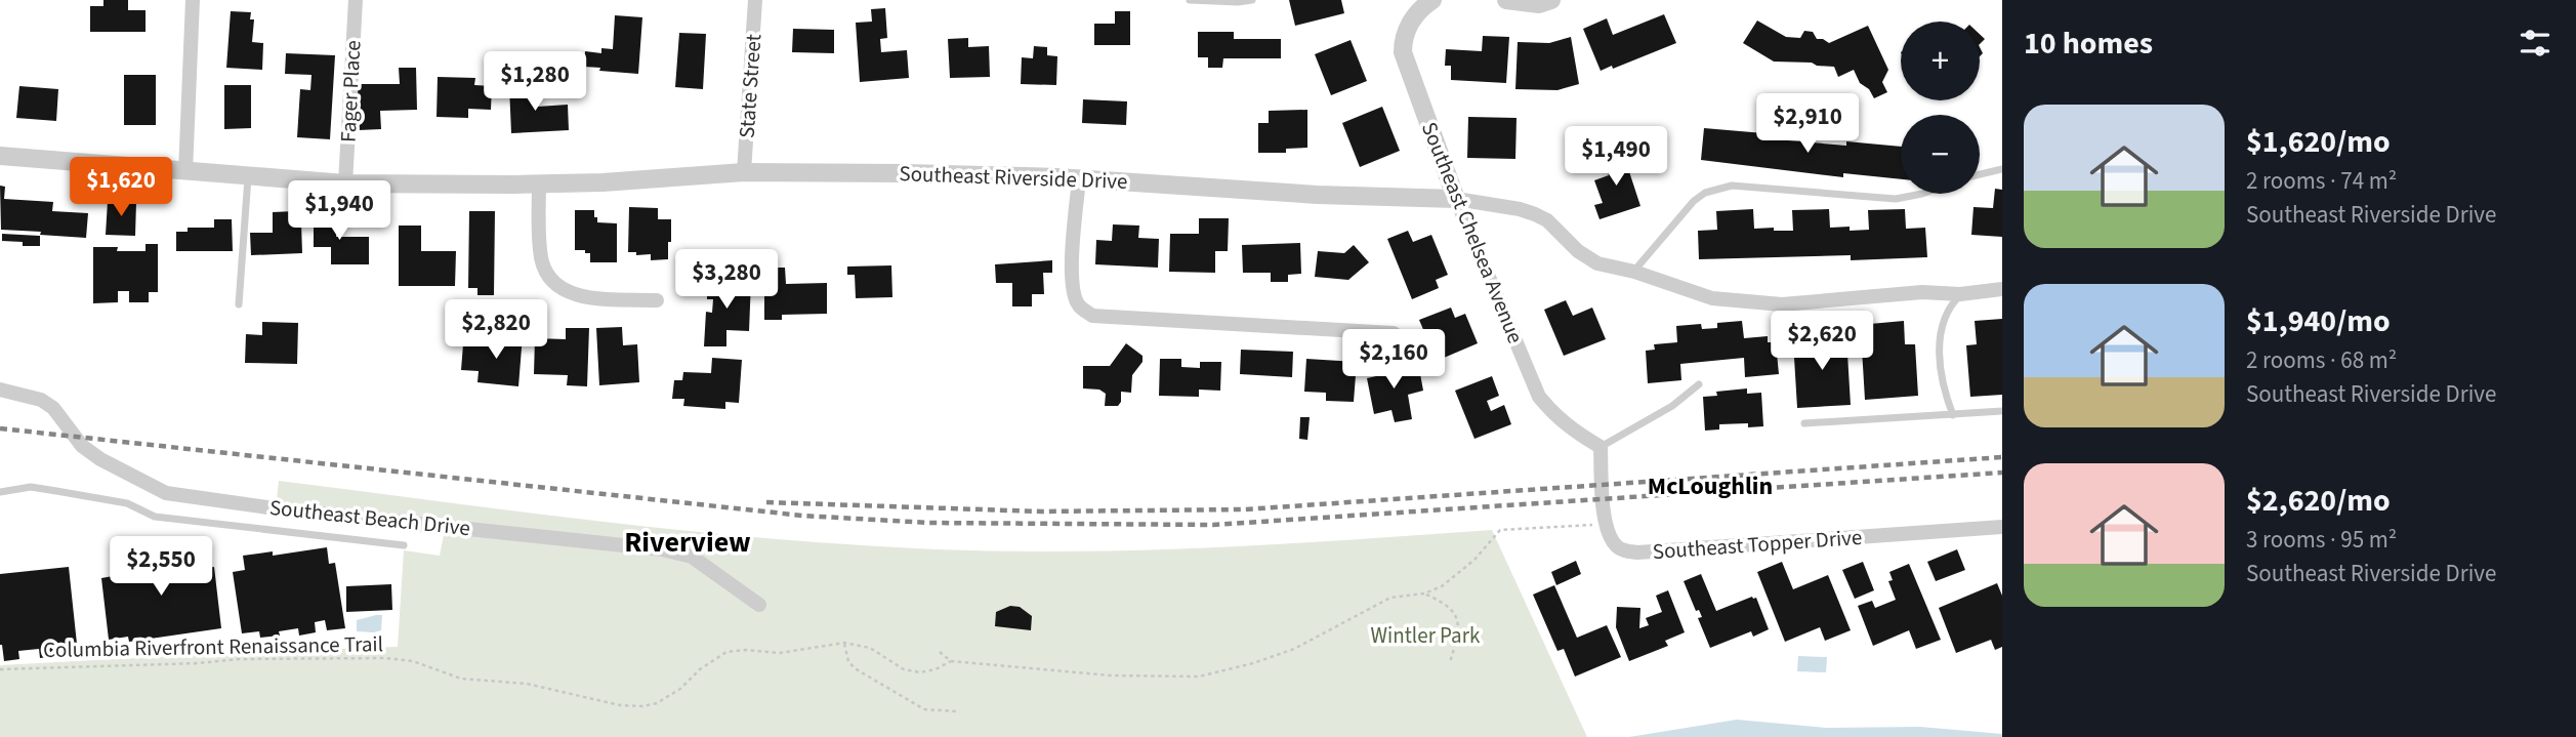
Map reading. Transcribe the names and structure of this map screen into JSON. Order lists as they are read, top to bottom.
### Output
{
  "streets": {
    "street": [
      "State Street",
      "Fager Place",
      "Southeast Riverside Drive",
      "Southeast Chelsea Avenue",
      "Southeast Beach Drive",
      "Southeast Topper Drive"
    ],
    "path": ["Columbia Riverfront Renaissance Trail"]
  },
  "crossings": [
    ["State Street", "Southeast Riverside Drive"],
    ["Fager Place", "Southeast Riverside Drive"],
    ["Southeast Riverside Drive", "Southeast Chelsea Avenue"],
    ["Southeast Chelsea Avenue", "Southeast Topper Drive"]
  ],
  "districts": ["McLoughlin", "Riverview"],
  "parks": ["Wintler Park"],
  "page": {
    "heading": "10 homes",
    "map_buttons": ["+", "−"],
    "price": [
      "$1,280",
      "$2,910",
      "$1,490",
      "$1,620",
      "$1,940",
      "$3,280",
      "$2,820",
      "$2,620",
      "$2,160",
      "$2,550"
    ],
    "list": [
      {
        "name": "$1,620/mo",
        "note": "2 rooms · 74 m² · Southeast Riverside Drive"
      },
      {
        "name": "$1,940/mo",
        "note": "2 rooms · 68 m² · Southeast Riverside Drive"
      },
      {
        "name": "$2,620/mo",
        "note": "3 rooms · 95 m² · Southeast Riverside Drive"
      }
    ]
  }
}
